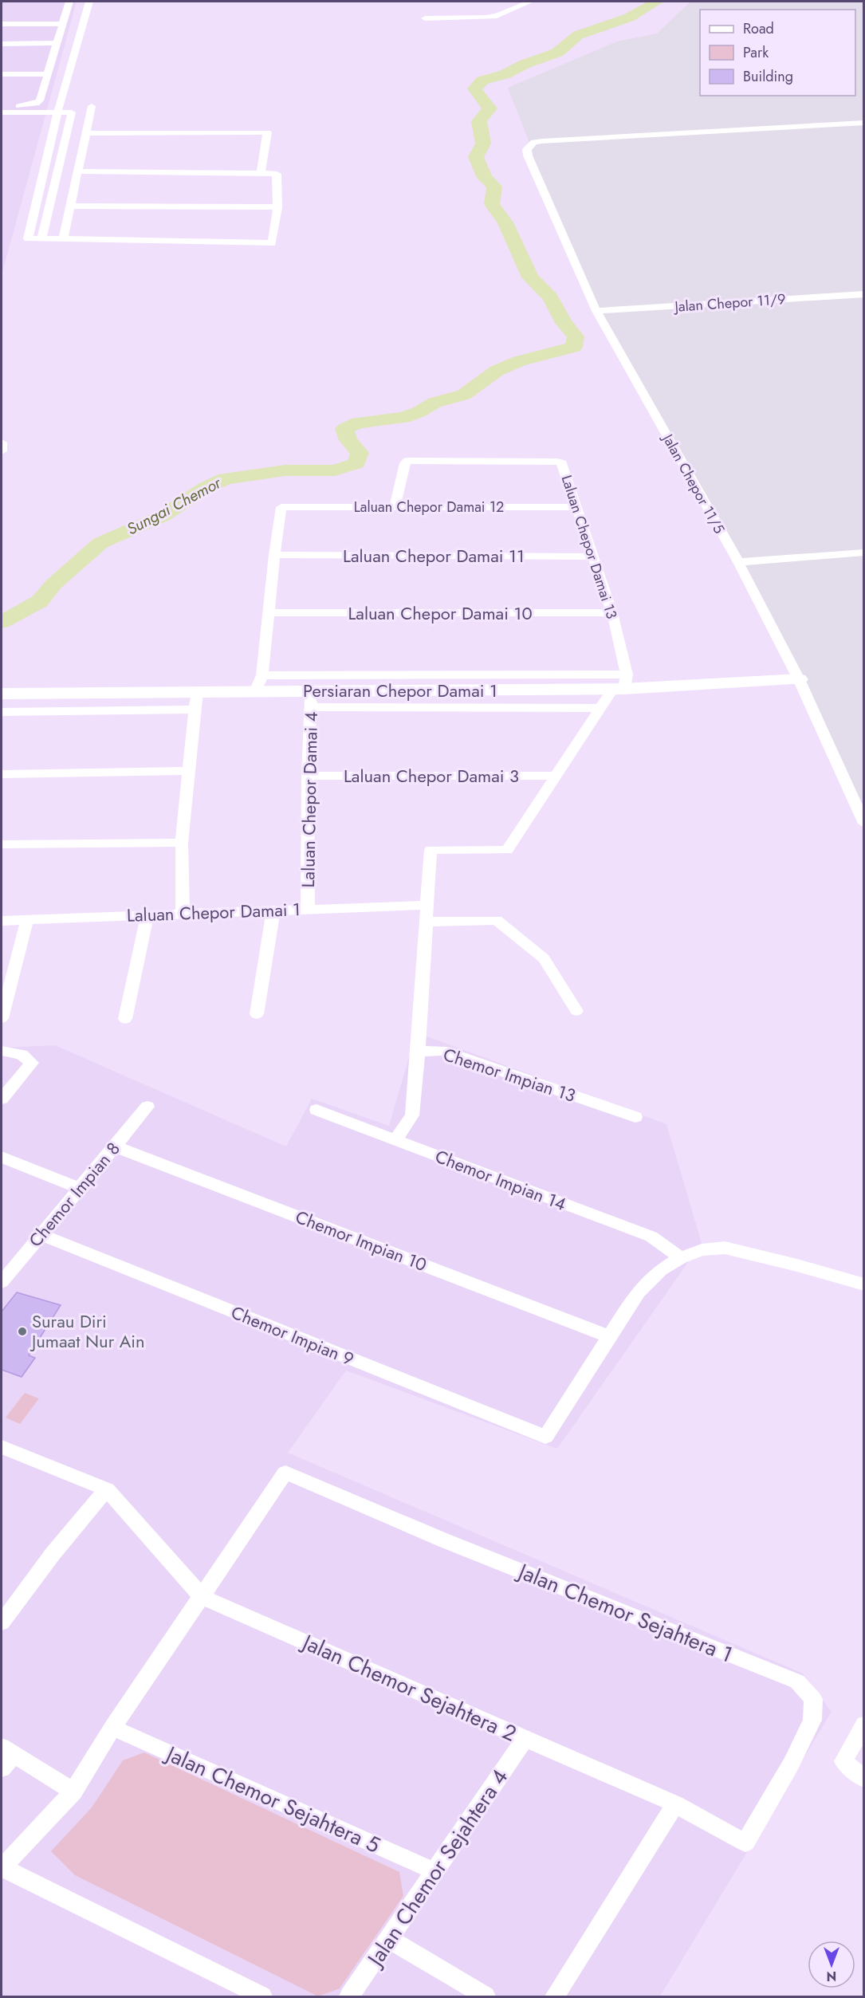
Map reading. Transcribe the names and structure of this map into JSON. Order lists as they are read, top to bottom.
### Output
{
  "streets": {
    "street": [
      "Jalan Chepor 11/9",
      "Jalan Chepor 11/5",
      "Laluan Chepor Damai 12",
      "Laluan Chepor Damai 13",
      "Laluan Chepor Damai 11",
      "Laluan Chepor Damai 10",
      "Persiaran Chepor Damai 1",
      "Laluan Chepor Damai 3",
      "Laluan Chepor Damai 4",
      "Laluan Chepor Damai 1",
      "Chemor Impian 13",
      "Chemor Impian 14",
      "Chemor Impian 8",
      "Chemor Impian 10",
      "Chemor Impian 9",
      "Jalan Chemor Sejahtera 1",
      "Jalan Chemor Sejahtera 2",
      "Jalan Chemor Sejahtera 5",
      "Jalan Chemor Sejahtera 4"
    ]
  },
  "crossings": [
    ["Jalan Chepor 11/9", "Jalan Chepor 11/5"],
    ["Jalan Chepor 11/5", "Persiaran Chepor Damai 1"],
    ["Laluan Chepor Damai 12", "Laluan Chepor Damai 13"],
    ["Laluan Chepor Damai 12", "Laluan Chepor Damai 11"],
    ["Laluan Chepor Damai 13", "Laluan Chepor Damai 11"],
    ["Laluan Chepor Damai 13", "Laluan Chepor Damai 10"],
    ["Laluan Chepor Damai 13", "Persiaran Chepor Damai 1"],
    ["Persiaran Chepor Damai 1", "Laluan Chepor Damai 4"],
    ["Laluan Chepor Damai 3", "Laluan Chepor Damai 4"],
    ["Laluan Chepor Damai 4", "Laluan Chepor Damai 1"],
    ["Chemor Impian 13", "Chemor Impian 14"],
    ["Chemor Impian 8", "Chemor Impian 10"],
    ["Chemor Impian 8", "Chemor Impian 9"],
    ["Chemor Impian 10", "Chemor Impian 9"],
    ["Jalan Chemor Sejahtera 1", "Jalan Chemor Sejahtera 2"],
    ["Jalan Chemor Sejahtera 2", "Jalan Chemor Sejahtera 4"],
    ["Jalan Chemor Sejahtera 5", "Jalan Chemor Sejahtera 4"]
  ],
  "water": ["Sungai Chemor"],
  "places": ["Surau Diri Jumaat Nur Ain"],
  "legend": ["Road", "Park", "Building"],
  "north": "bottom"
}
